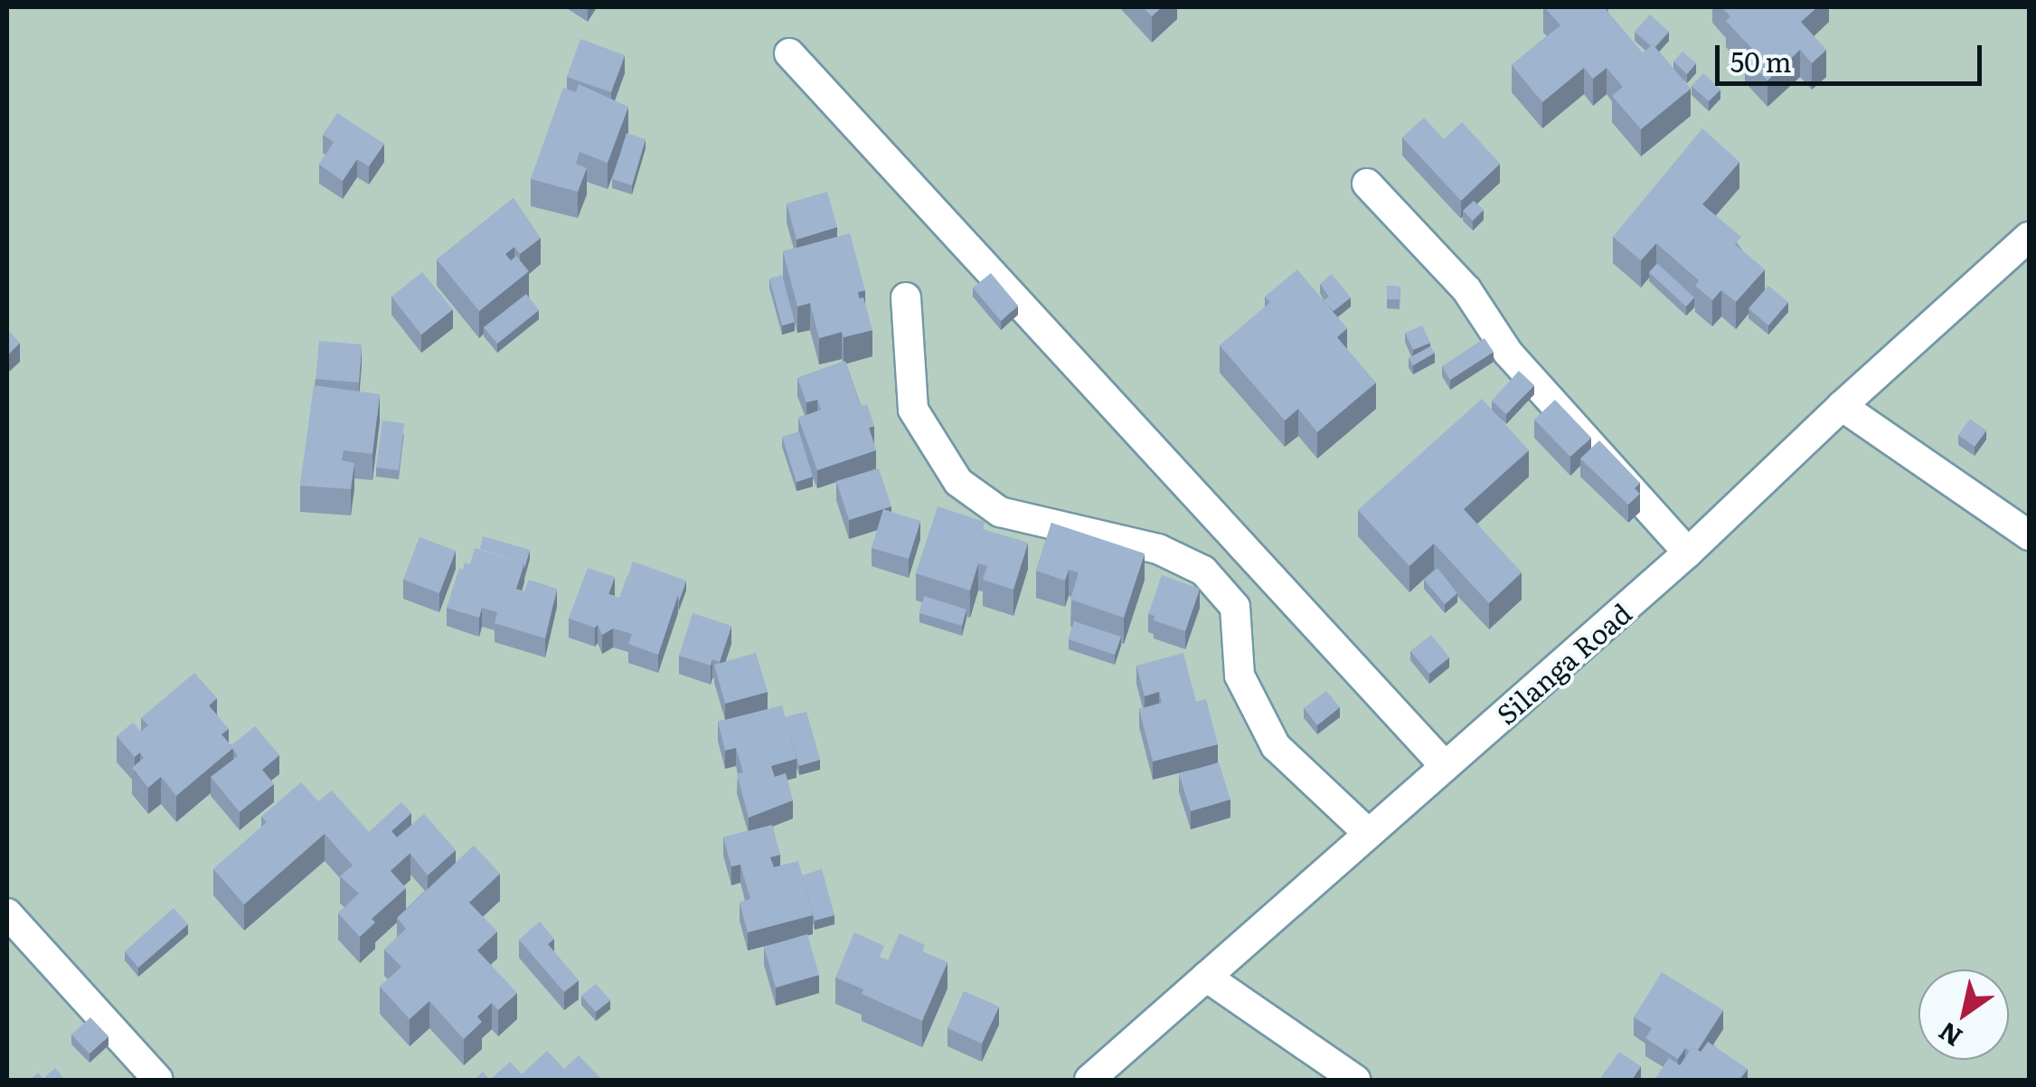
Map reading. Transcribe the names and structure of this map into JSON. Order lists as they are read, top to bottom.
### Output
{
  "streets": {
    "street": ["Silanga Road"]
  },
  "scale_bar": "50 m",
  "north": "bottom left"
}
